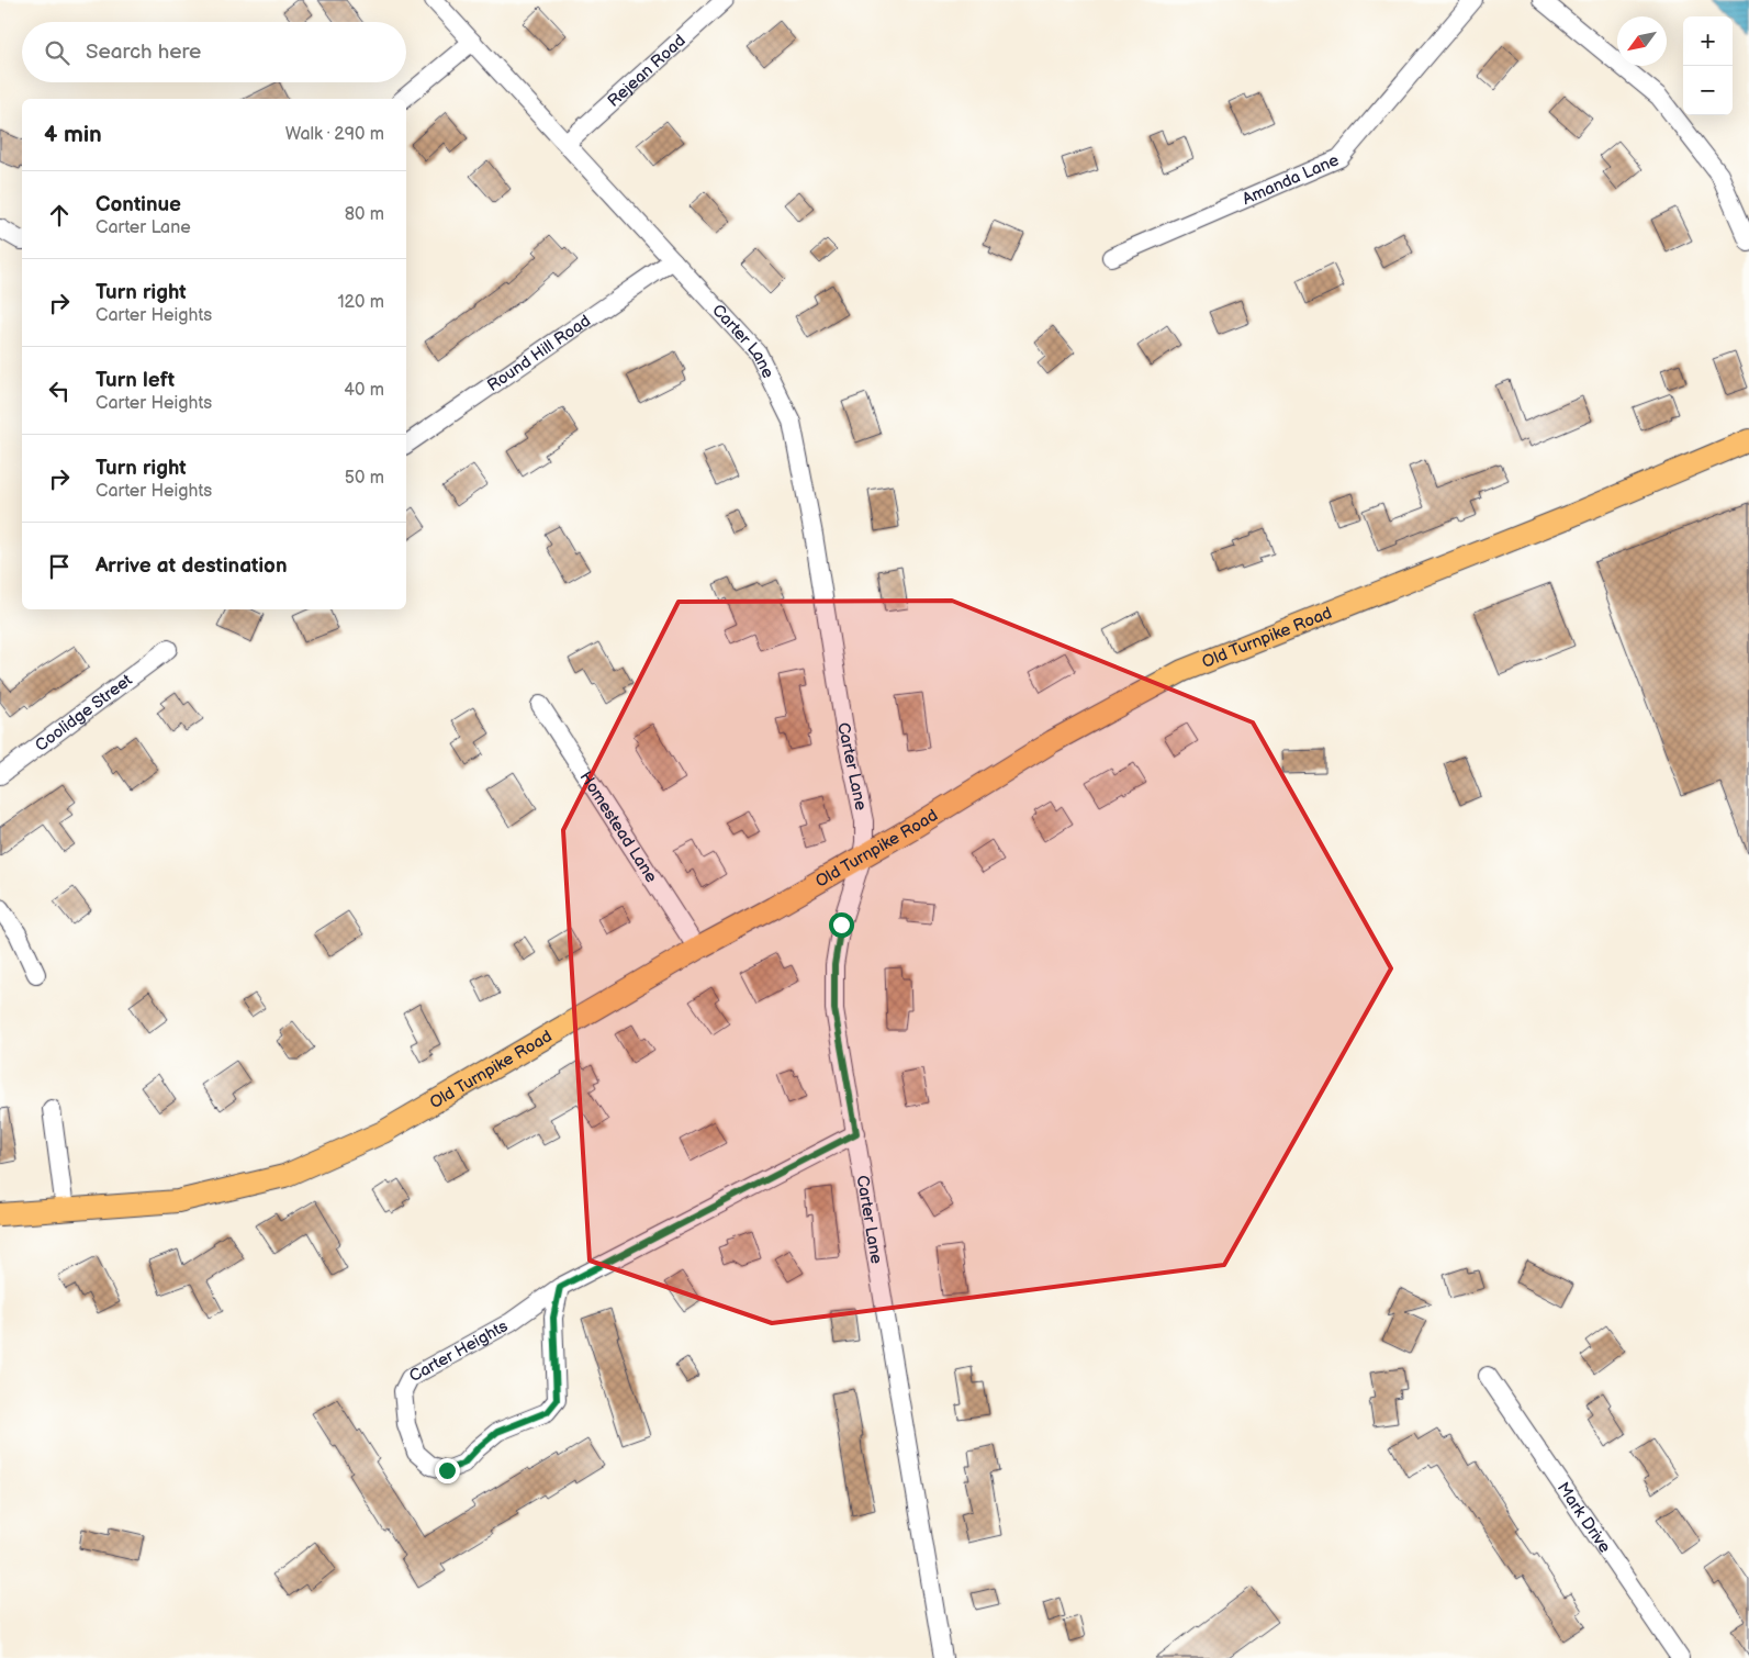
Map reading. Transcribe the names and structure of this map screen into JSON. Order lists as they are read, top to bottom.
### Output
{
  "streets": {
    "main road": ["Old Turnpike Road"],
    "street": [
      "Rejean Road",
      "Amanda Lane",
      "Carter Lane",
      "Round Hill Road",
      "Coolidge Street",
      "Homestead Lane",
      "Carter Heights",
      "Mark Drive"
    ]
  },
  "crossings": [
    ["Rejean Road", "Carter Lane"],
    ["Carter Lane", "Round Hill Road"],
    ["Carter Lane", "Old Turnpike Road"],
    ["Carter Lane", "Carter Heights"],
    ["Old Turnpike Road", "Homestead Lane"]
  ],
  "north": "bottom left",
  "page": {
    "map_buttons": ["+", "−"],
    "search": "Search here",
    "heading": ["4 min", "Walk · 290 m"],
    "list": [
      ["Continue", "Carter Lane", "80 m"],
      ["Turn right", "Carter Heights", "120 m"],
      ["Turn left", "Carter Heights", "40 m"],
      ["Turn right", "Carter Heights", "50 m"],
      "Arrive at destination"
    ]
  }
}
